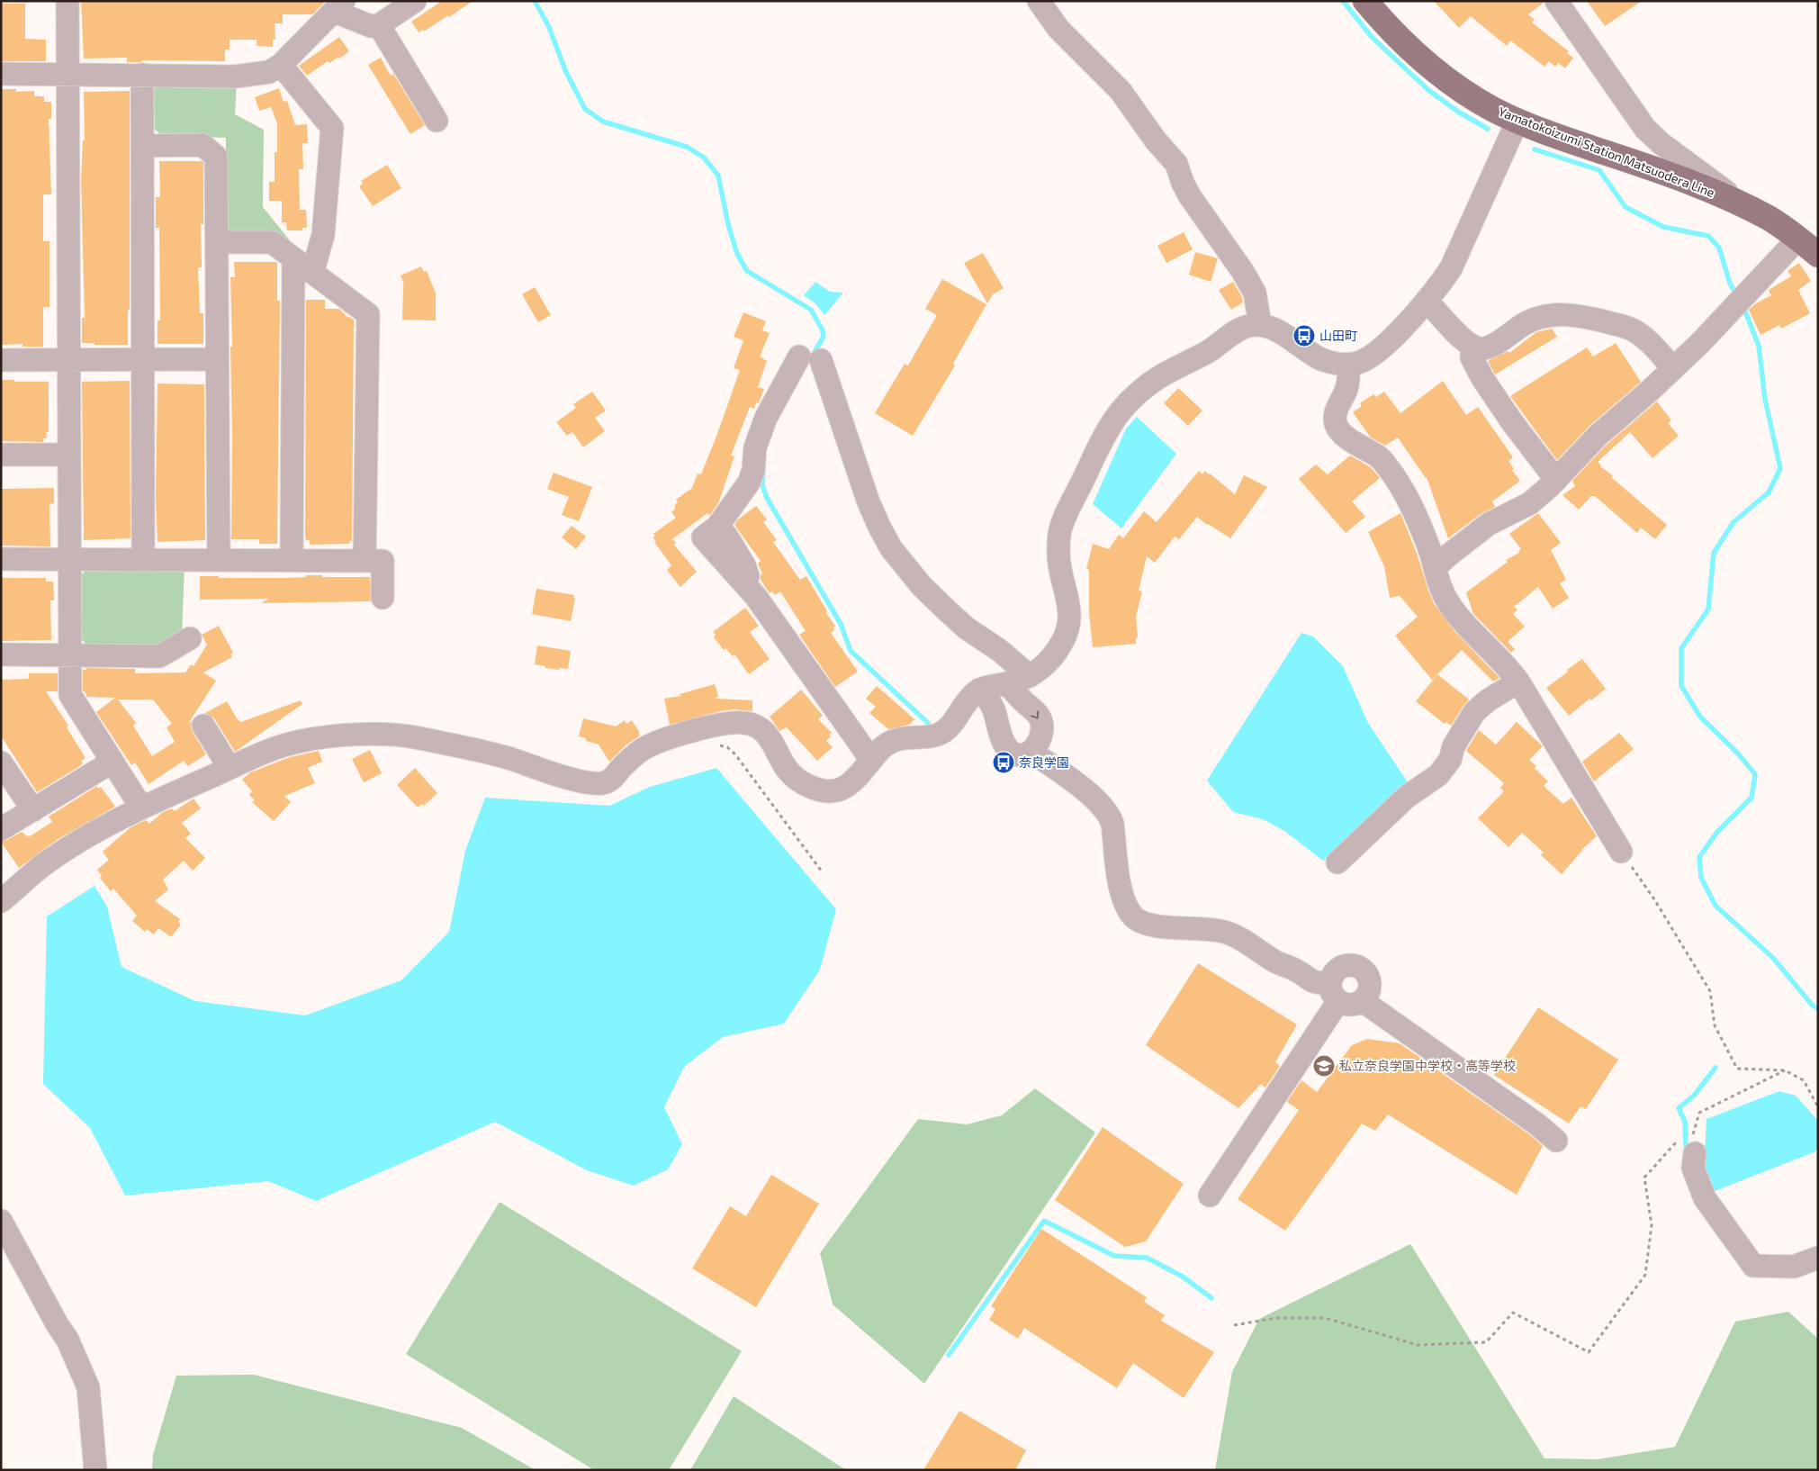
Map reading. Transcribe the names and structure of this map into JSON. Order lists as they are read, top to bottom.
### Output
{
  "streets": {
    "main road": ["Yamatokoizumi Station Matsuodera Line"]
  },
  "places": {
    "bus stop": ["山田町", "奈良学園"],
    "school or university": ["私立奈良学園中学校・高等学校"]
  }
}
